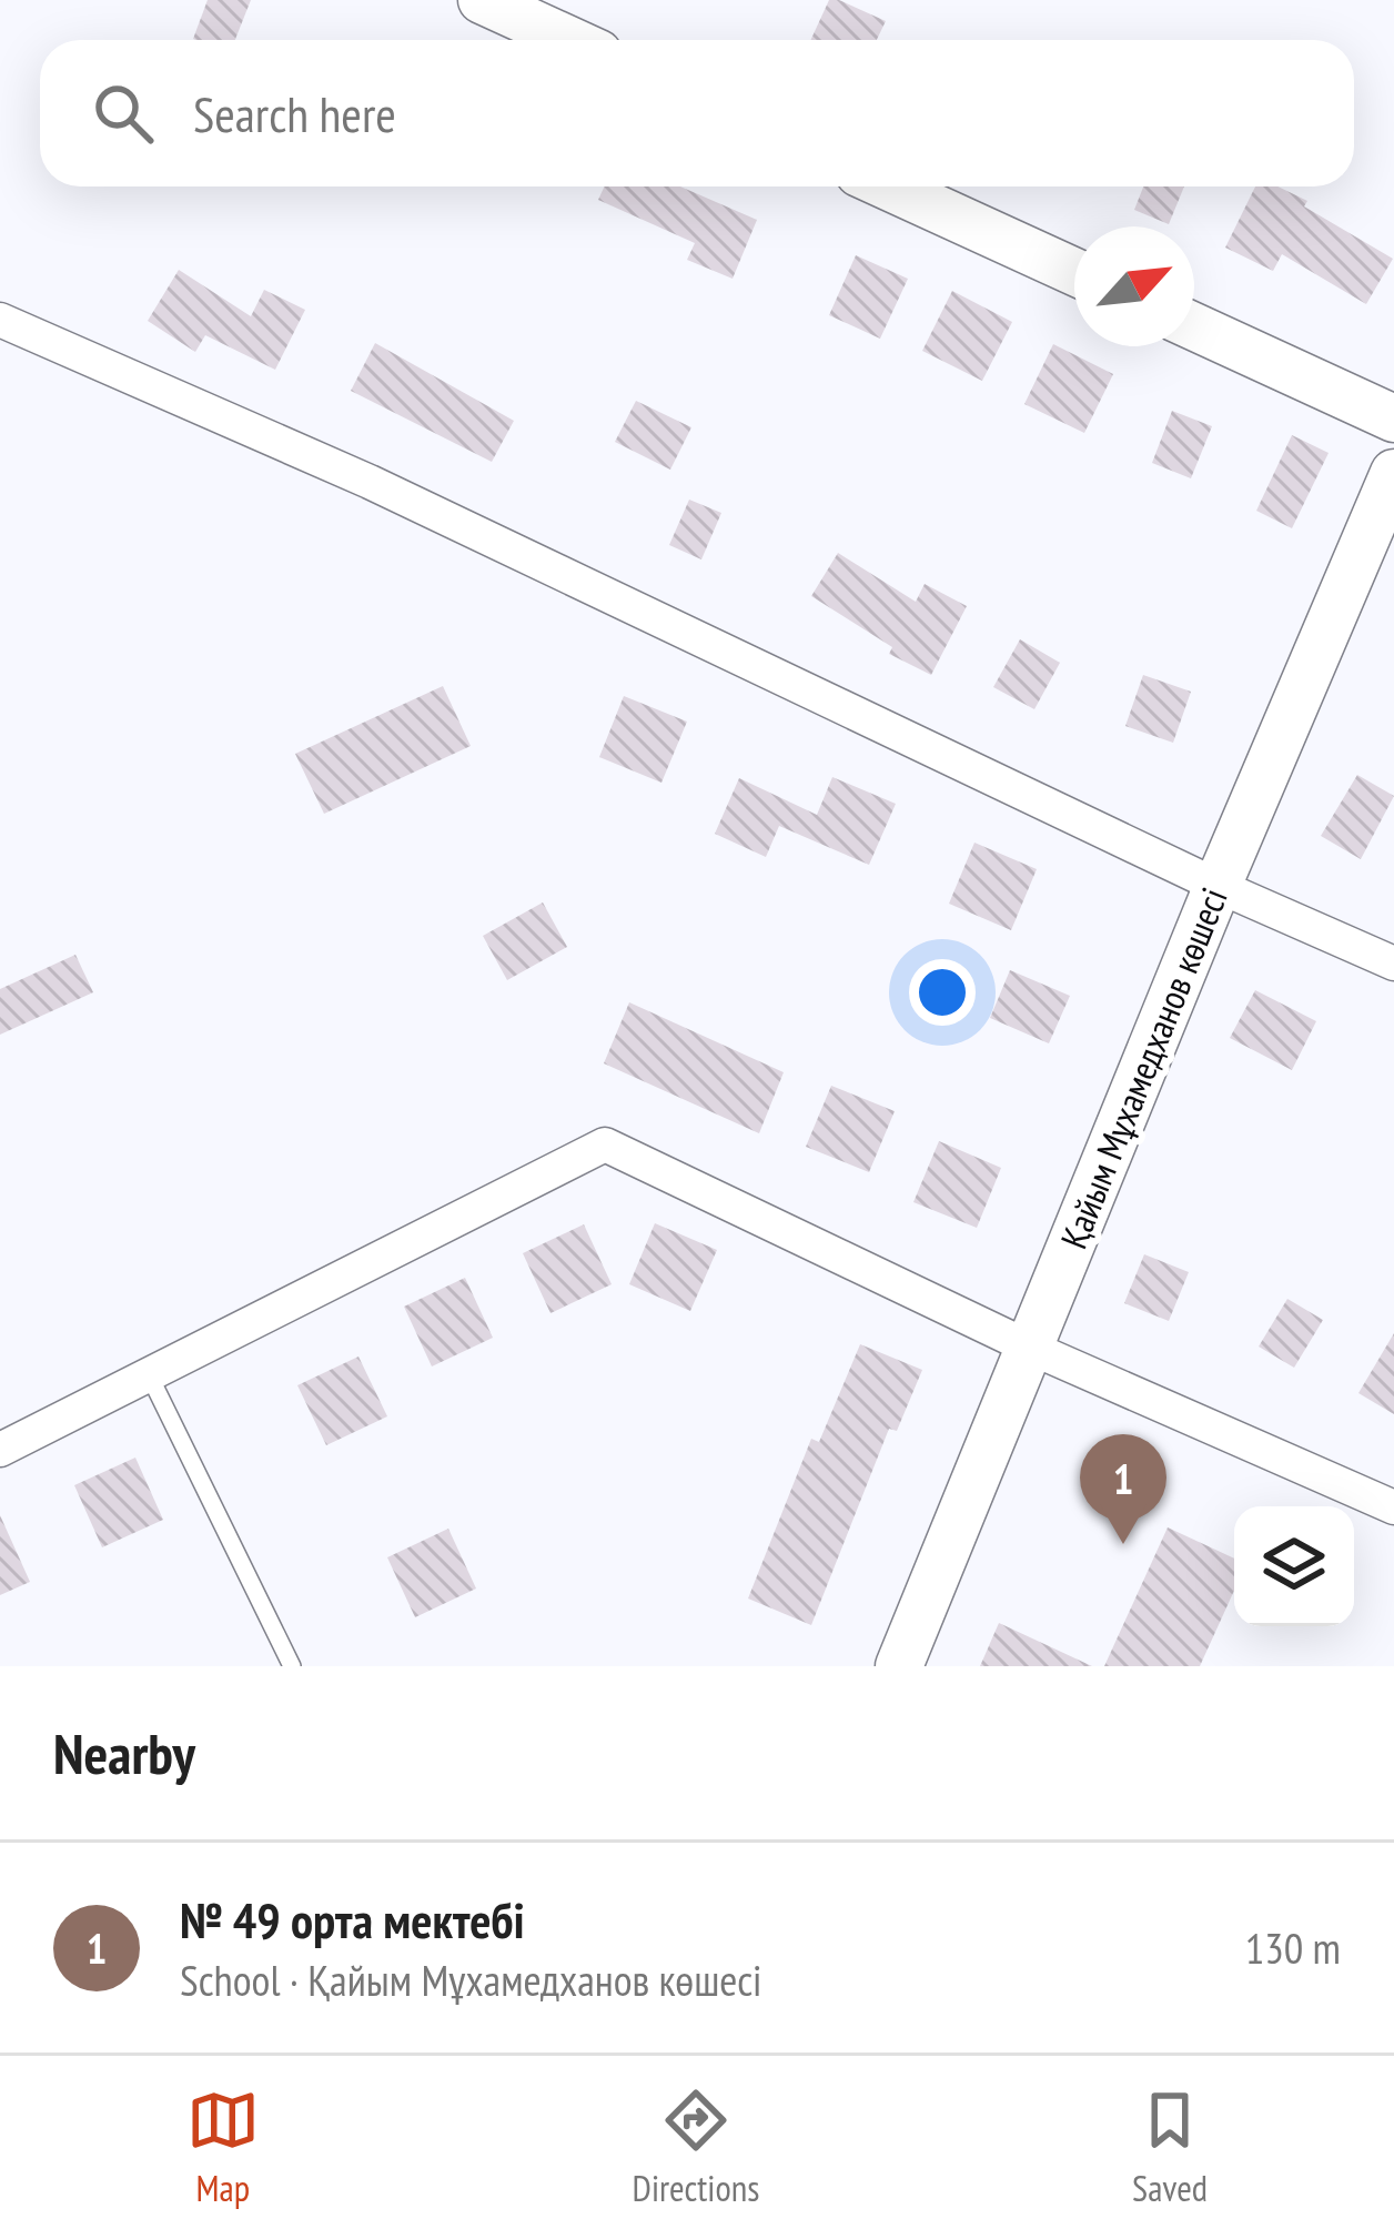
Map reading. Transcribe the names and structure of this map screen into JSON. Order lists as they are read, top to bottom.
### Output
{
  "streets": {
    "street": ["Қайым Мұхамедханов көшесі"]
  },
  "north": "top right",
  "page": {
    "search": "Search here",
    "pins": "1",
    "heading": "Nearby",
    "list": [
      {
        "mark": "1",
        "name": "№ 49 орта мектебі",
        "note": "School · Қайым Мұхамедханов көшесі",
        "value": "130 m"
      }
    ],
    "nav": ["Map", "Directions", "Saved"]
  }
}
